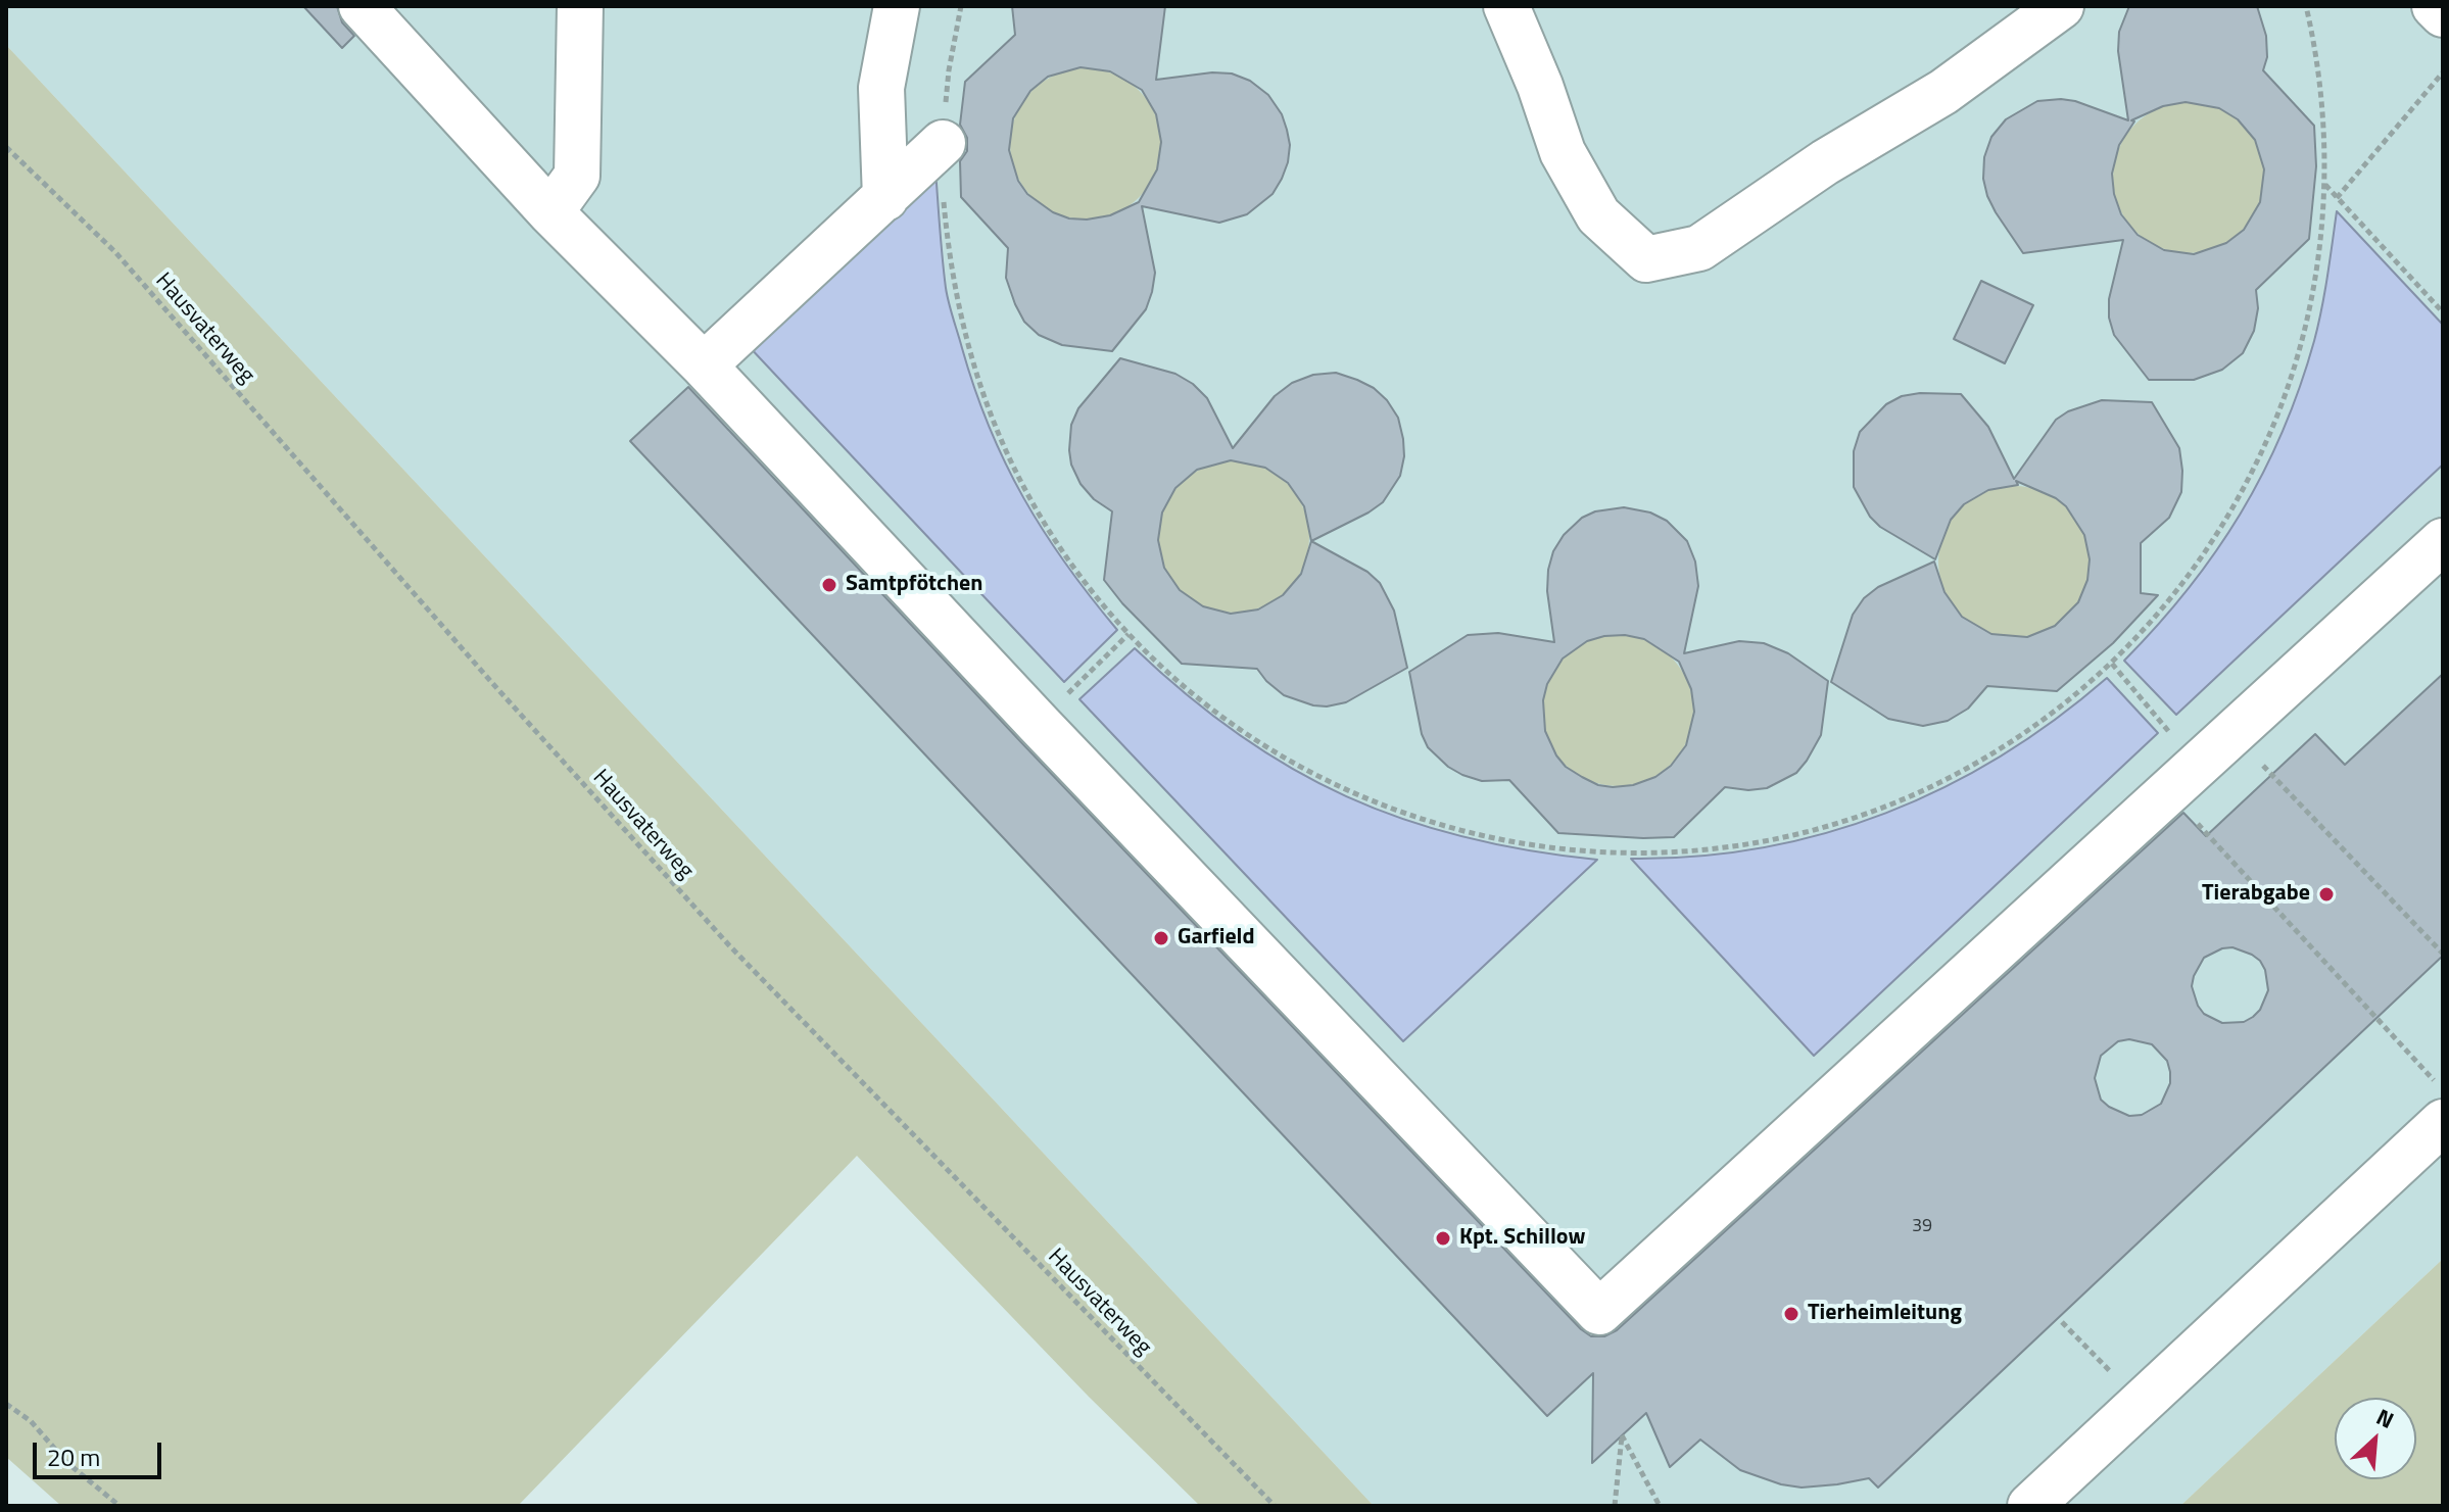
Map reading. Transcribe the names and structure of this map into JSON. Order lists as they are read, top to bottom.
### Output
{
  "streets": {
    "path": ["Hausvaterweg"]
  },
  "places": [
    "Samtpfötchen",
    "Tierabgabe",
    "Garfield",
    "Kpt. Schillow",
    "Tierheimleitung"
  ],
  "house_numbers": ["39"],
  "scale_bar": "20 m",
  "north": "top right"
}
